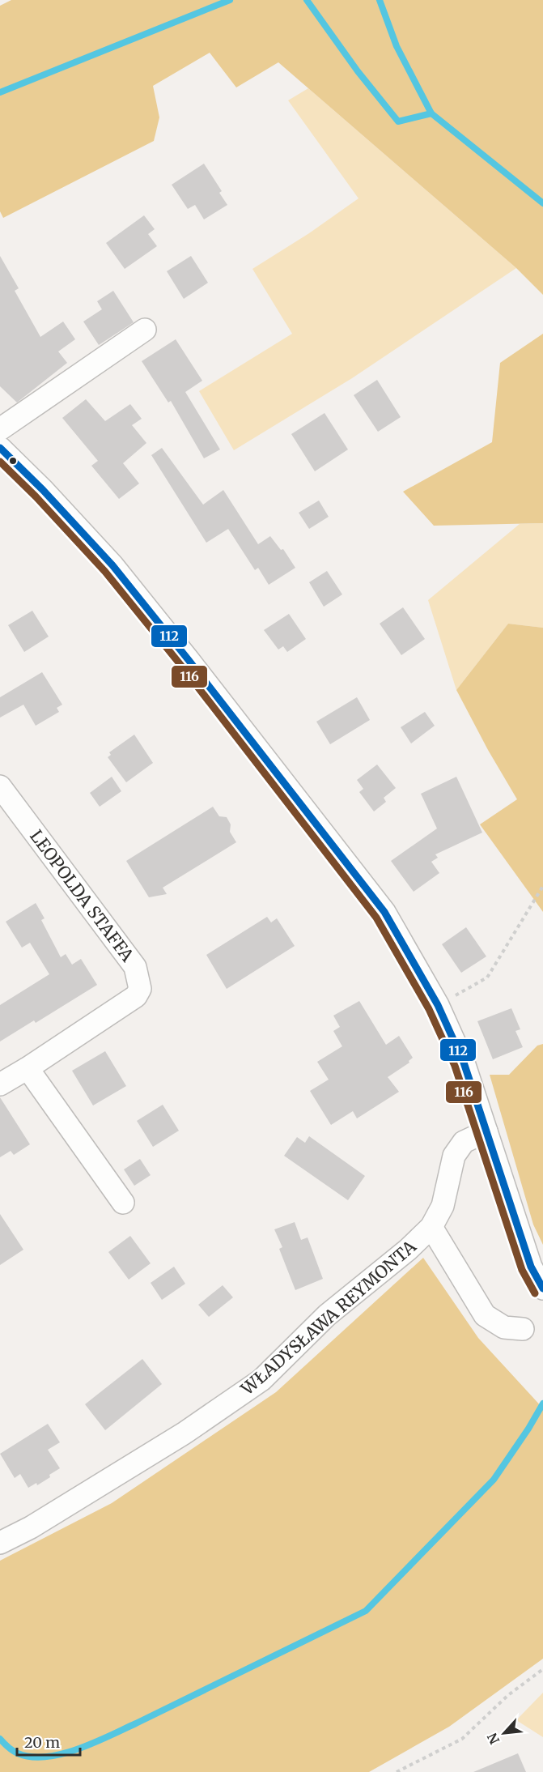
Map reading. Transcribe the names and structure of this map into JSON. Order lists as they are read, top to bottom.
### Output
{
  "streets": {
    "street": ["LEOPOLDA STAFFA", "WŁADYSŁAWA REYMONTA"]
  },
  "lines": ["transit line 112", "transit line 116"],
  "scale_bar": "20 m",
  "north": "bottom left"
}
